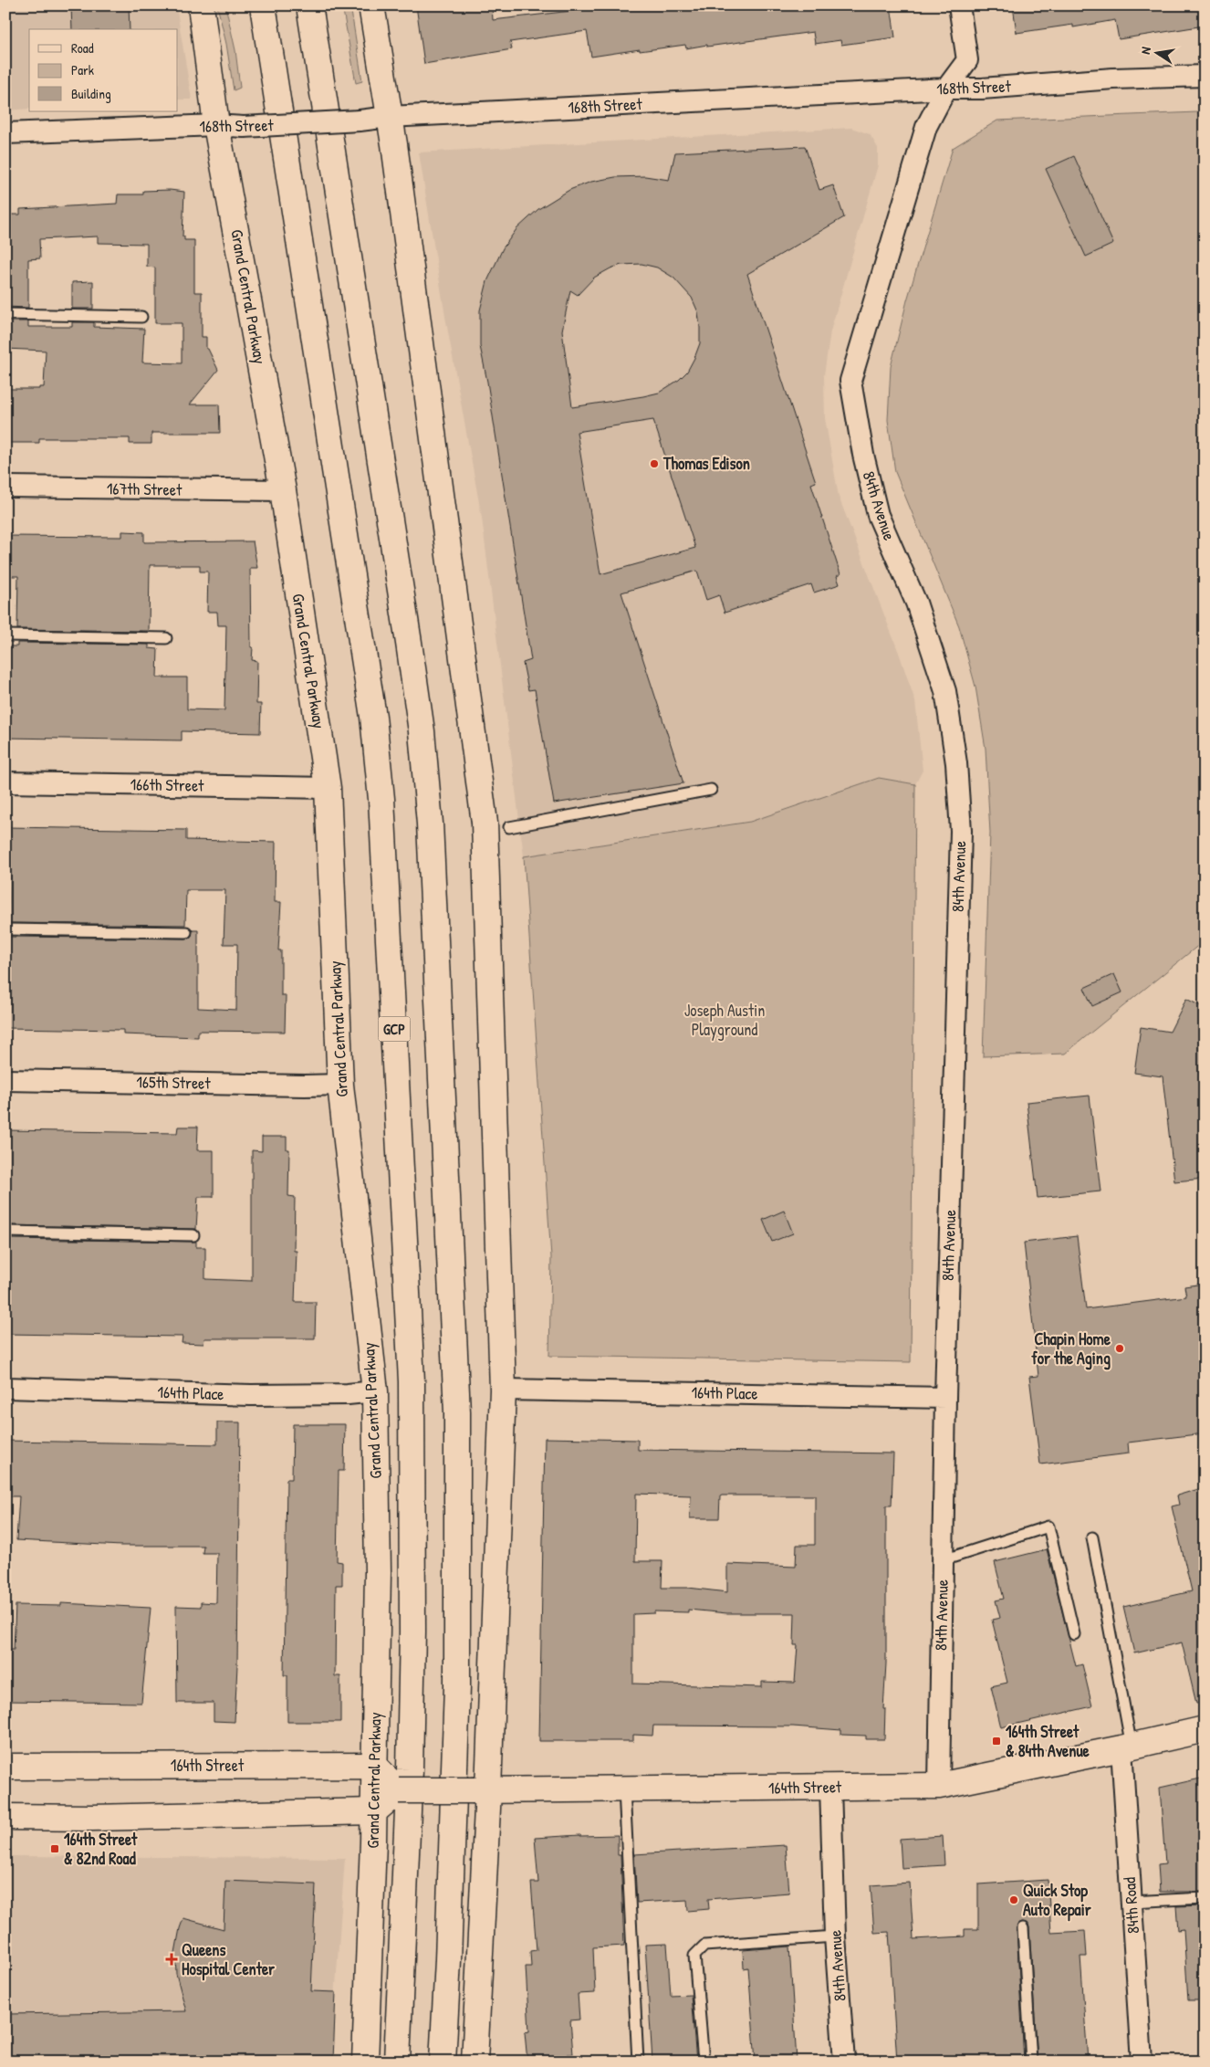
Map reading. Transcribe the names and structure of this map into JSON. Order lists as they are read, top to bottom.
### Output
{
  "streets": {
    "main road": ["Grand Central Parkway", "GCP", "164th Street"],
    "street": [
      "168th Street",
      "167th Street",
      "84th Avenue",
      "166th Street",
      "165th Street",
      "164th Place",
      "84th Road"
    ]
  },
  "crossings": [
    ["168th Street", "Grand Central Parkway"],
    ["168th Street", "84th Avenue"],
    ["Grand Central Parkway", "167th Street"],
    ["Grand Central Parkway", "166th Street"],
    ["Grand Central Parkway", "165th Street"],
    ["Grand Central Parkway", "164th Place"],
    ["Grand Central Parkway", "164th Street"],
    ["84th Avenue", "164th Place"],
    ["84th Avenue", "164th Street"],
    ["164th Street", "84th Road"]
  ],
  "parks": ["Joseph Austin Playground"],
  "places": {
    "other": ["Thomas Edison", "Chapin Home for the Aging", "Quick Stop Auto Repair"],
    "transit": ["164th Street & 84th Avenue", "164th Street & 82nd Road"],
    "health": ["Queens Hospital Center"]
  },
  "legend": ["Road", "Park", "Building"],
  "north": "left"
}
